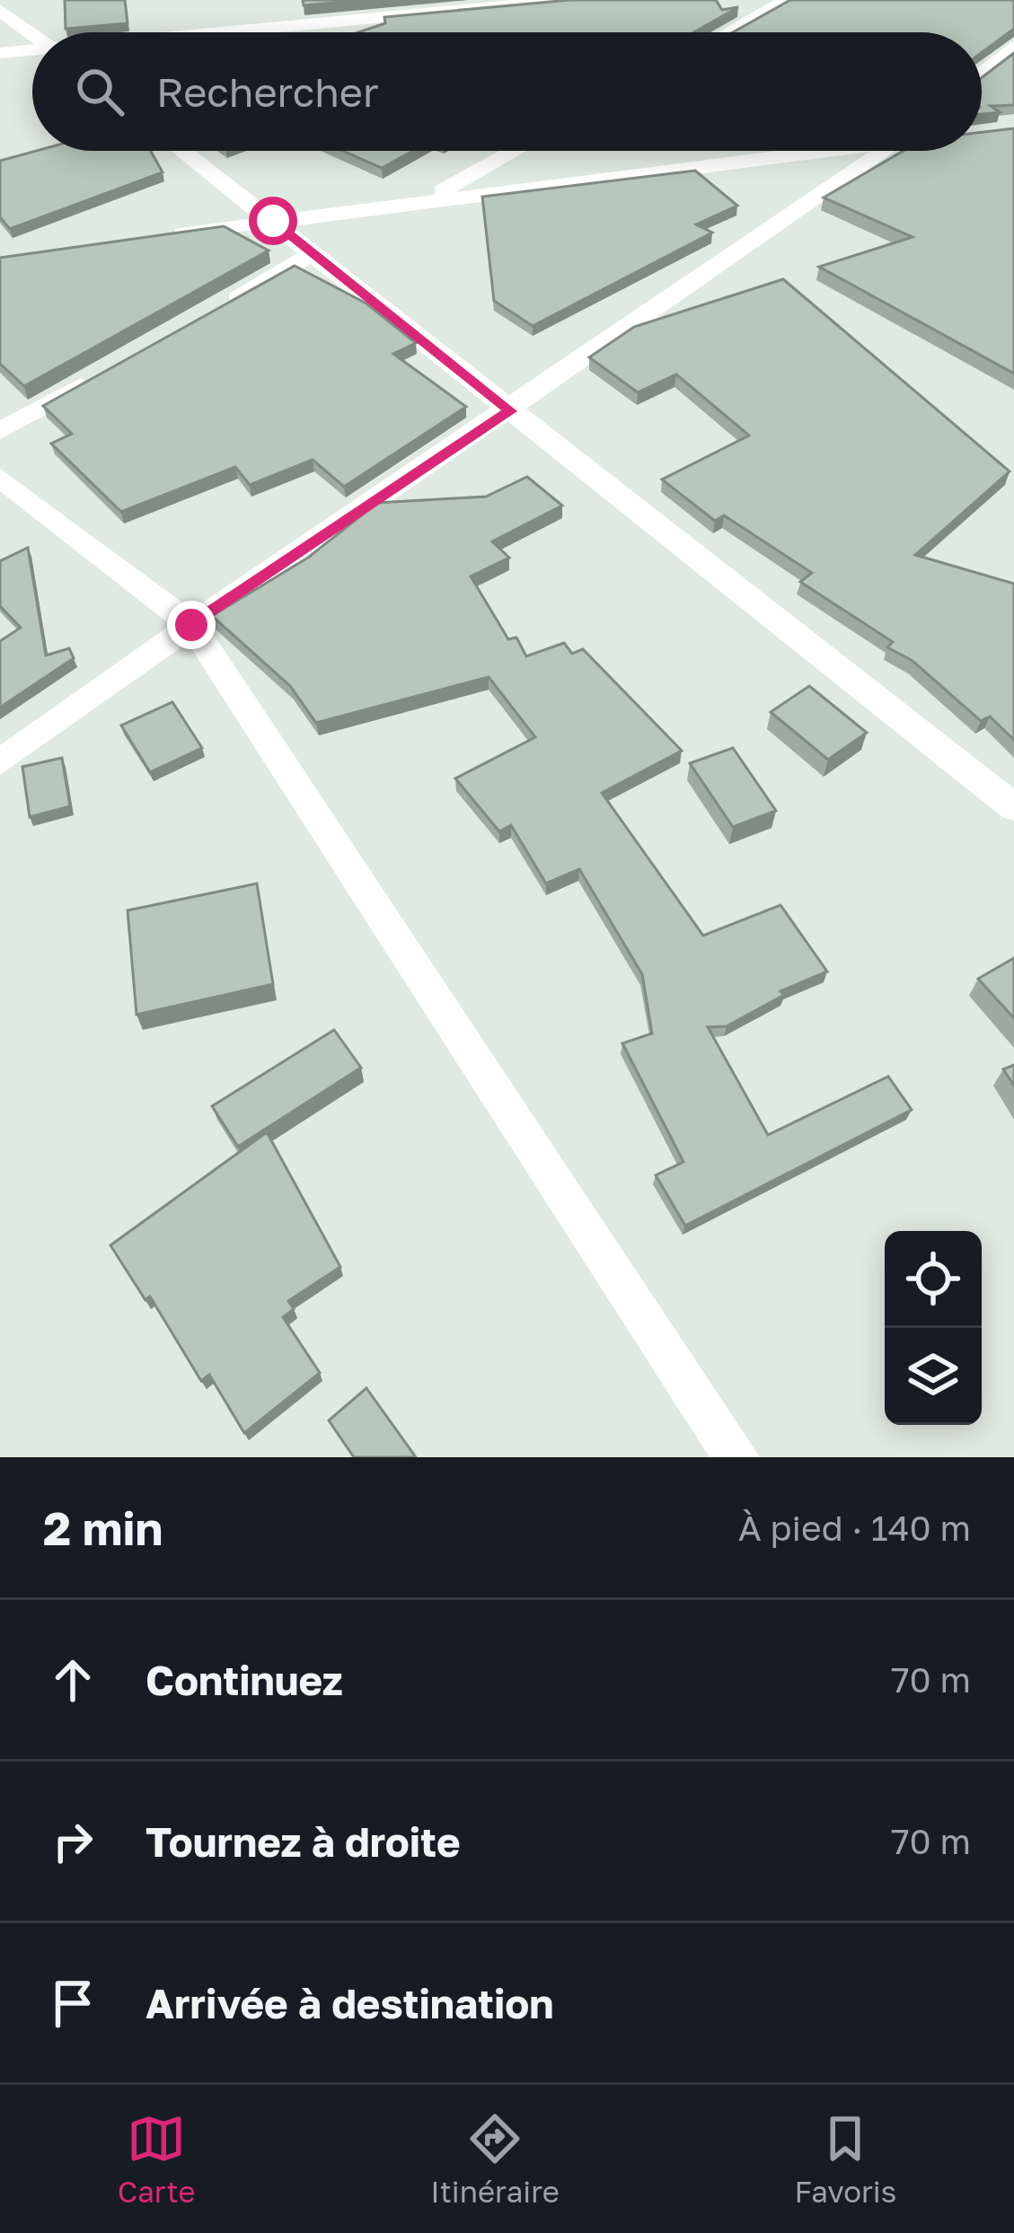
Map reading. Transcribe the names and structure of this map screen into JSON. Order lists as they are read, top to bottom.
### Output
{
  "page": {
    "search": "Rechercher",
    "heading": ["2 min", "À pied · 140 m"],
    "list": [
      ["Continuez", "70 m"],
      ["Tournez à droite", "70 m"],
      "Arrivée à destination"
    ],
    "nav": ["Carte", "Itinéraire", "Favoris"]
  }
}
